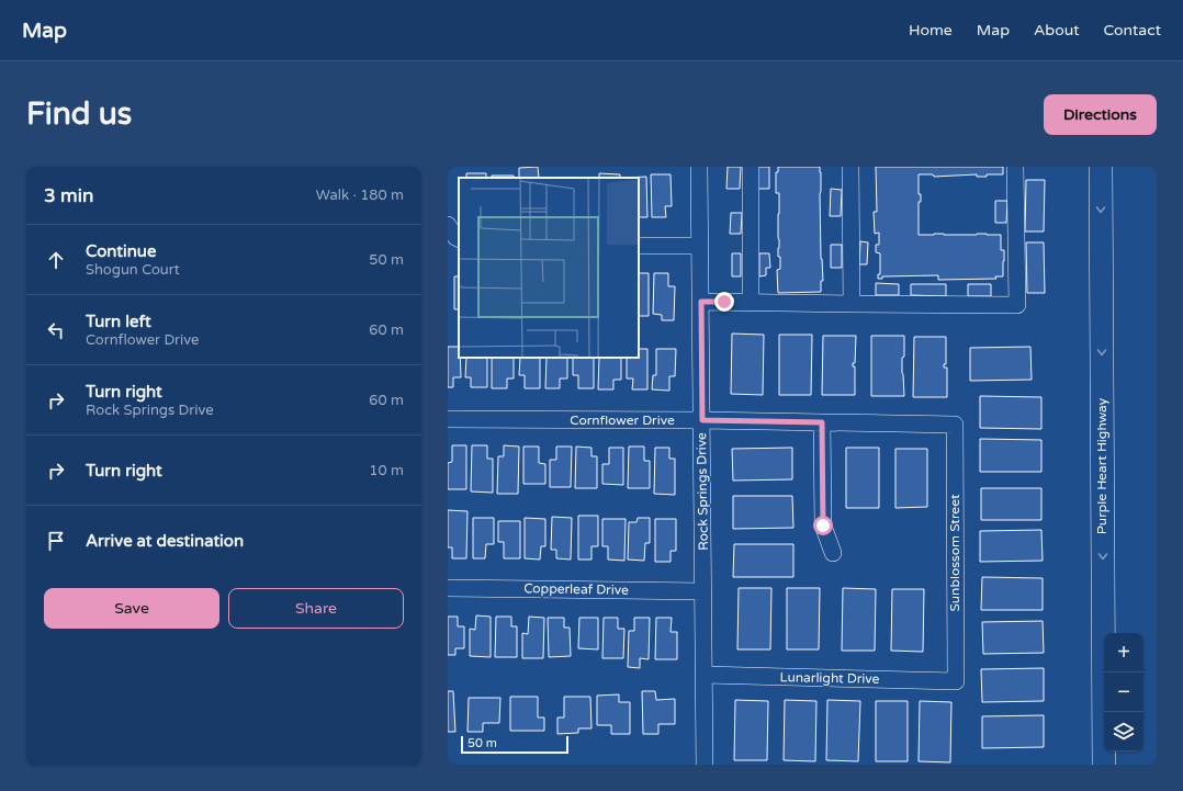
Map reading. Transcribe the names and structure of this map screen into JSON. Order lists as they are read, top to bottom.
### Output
{
  "streets": {
    "highway": ["Purple Heart Highway"],
    "street": [
      "Cornflower Drive",
      "Rock Springs Drive",
      "Sunblossom Street",
      "Copperleaf Drive",
      "Lunarlight Drive"
    ]
  },
  "crossings": [
    ["Cornflower Drive", "Rock Springs Drive"],
    ["Cornflower Drive", "Sunblossom Street"],
    ["Rock Springs Drive", "Copperleaf Drive"],
    ["Rock Springs Drive", "Lunarlight Drive"],
    ["Sunblossom Street", "Lunarlight Drive"]
  ],
  "one_way": ["Purple Heart Highway"],
  "scale_bar": "50 m",
  "page": {
    "header": "Map",
    "nav": [
      "Home",
      "Map",
      "About",
      "Contact"
    ],
    "buttons": [
      "Directions",
      ["Save", "Share"]
    ],
    "title": "Find us",
    "heading": ["3 min", "Walk · 180 m"],
    "list": [
      ["Continue", "Shogun Court", "50 m"],
      ["Turn left", "Cornflower Drive", "60 m"],
      ["Turn right", "Rock Springs Drive", "60 m"],
      ["Turn right", "10 m"],
      "Arrive at destination"
    ],
    "map_buttons": ["+", "−"],
    "scale": "50 m"
  }
}
